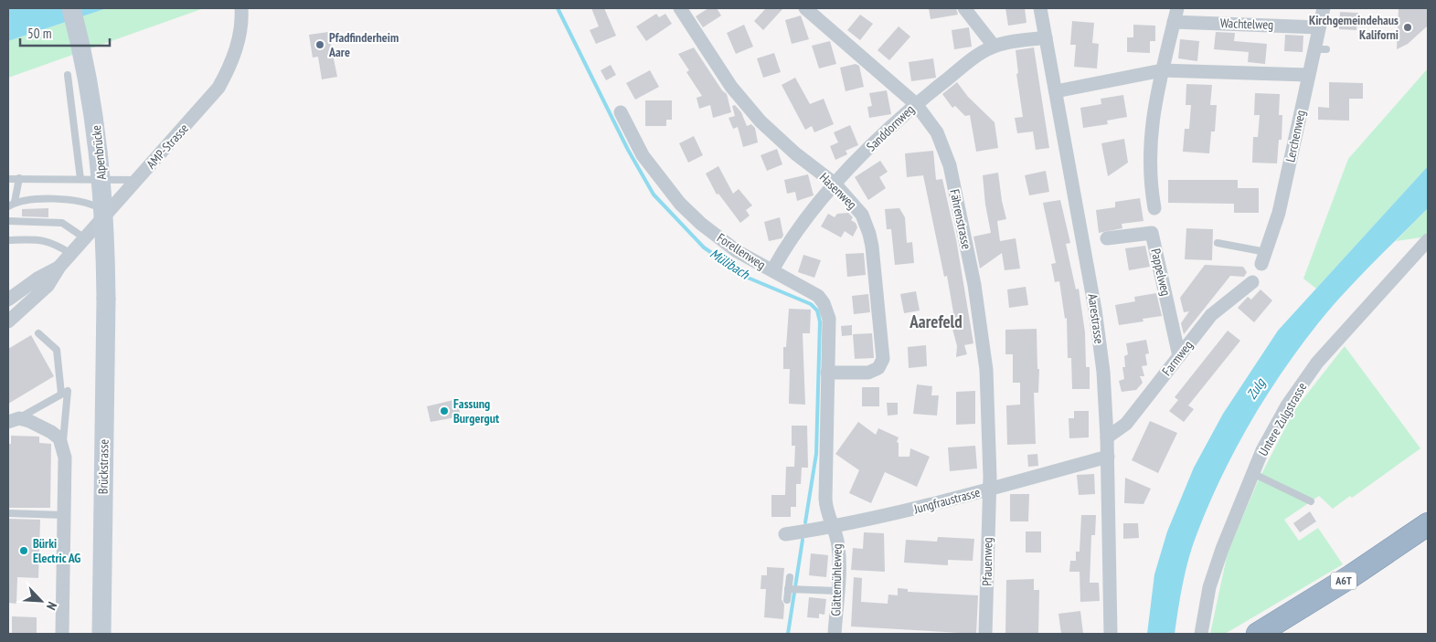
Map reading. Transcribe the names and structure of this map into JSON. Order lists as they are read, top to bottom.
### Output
{
  "streets": {
    "highway": ["A6T"],
    "main road": ["Alpenbrücke", "Brückstrasse"],
    "street": [
      "Wachtelweg",
      "Sanddornweg",
      "Lerchenweg",
      "AMP-Strasse",
      "Hasenweg",
      "Fährenstrasse",
      "Forellenweg",
      "Pappelweg",
      "Aarestrasse",
      "Farmweg",
      "Untere Zulgstrasse",
      "Jungfraustrasse",
      "Pfauenweg",
      "Glättemühleweg"
    ]
  },
  "crossings": [
    ["Wachtelweg", "Lerchenweg"],
    ["Sanddornweg", "Hasenweg"],
    ["Sanddornweg", "Fährenstrasse"],
    ["Sanddornweg", "Forellenweg"],
    ["Sanddornweg", "Aarestrasse"],
    ["Alpenbrücke", "Brückstrasse"],
    ["Hasenweg", "Forellenweg"],
    ["Fährenstrasse", "Jungfraustrasse"],
    ["Fährenstrasse", "Pfauenweg"],
    ["Forellenweg", "Jungfraustrasse"],
    ["Forellenweg", "Glättemühleweg"],
    ["Pappelweg", "Farmweg"],
    ["Aarestrasse", "Farmweg"],
    ["Aarestrasse", "Jungfraustrasse"],
    ["Jungfraustrasse", "Pfauenweg"],
    ["Jungfraustrasse", "Glättemühleweg"]
  ],
  "districts": ["Aarefeld"],
  "water": ["Mülibach", "Zulg"],
  "places": [
    "Kirchgemeindehaus Kaliforni",
    "Pfadfinderheim Aare",
    "Fassung Burgergut",
    "Bürki Electric AG"
  ],
  "scale_bar": "50 m",
  "north": "bottom right"
}
